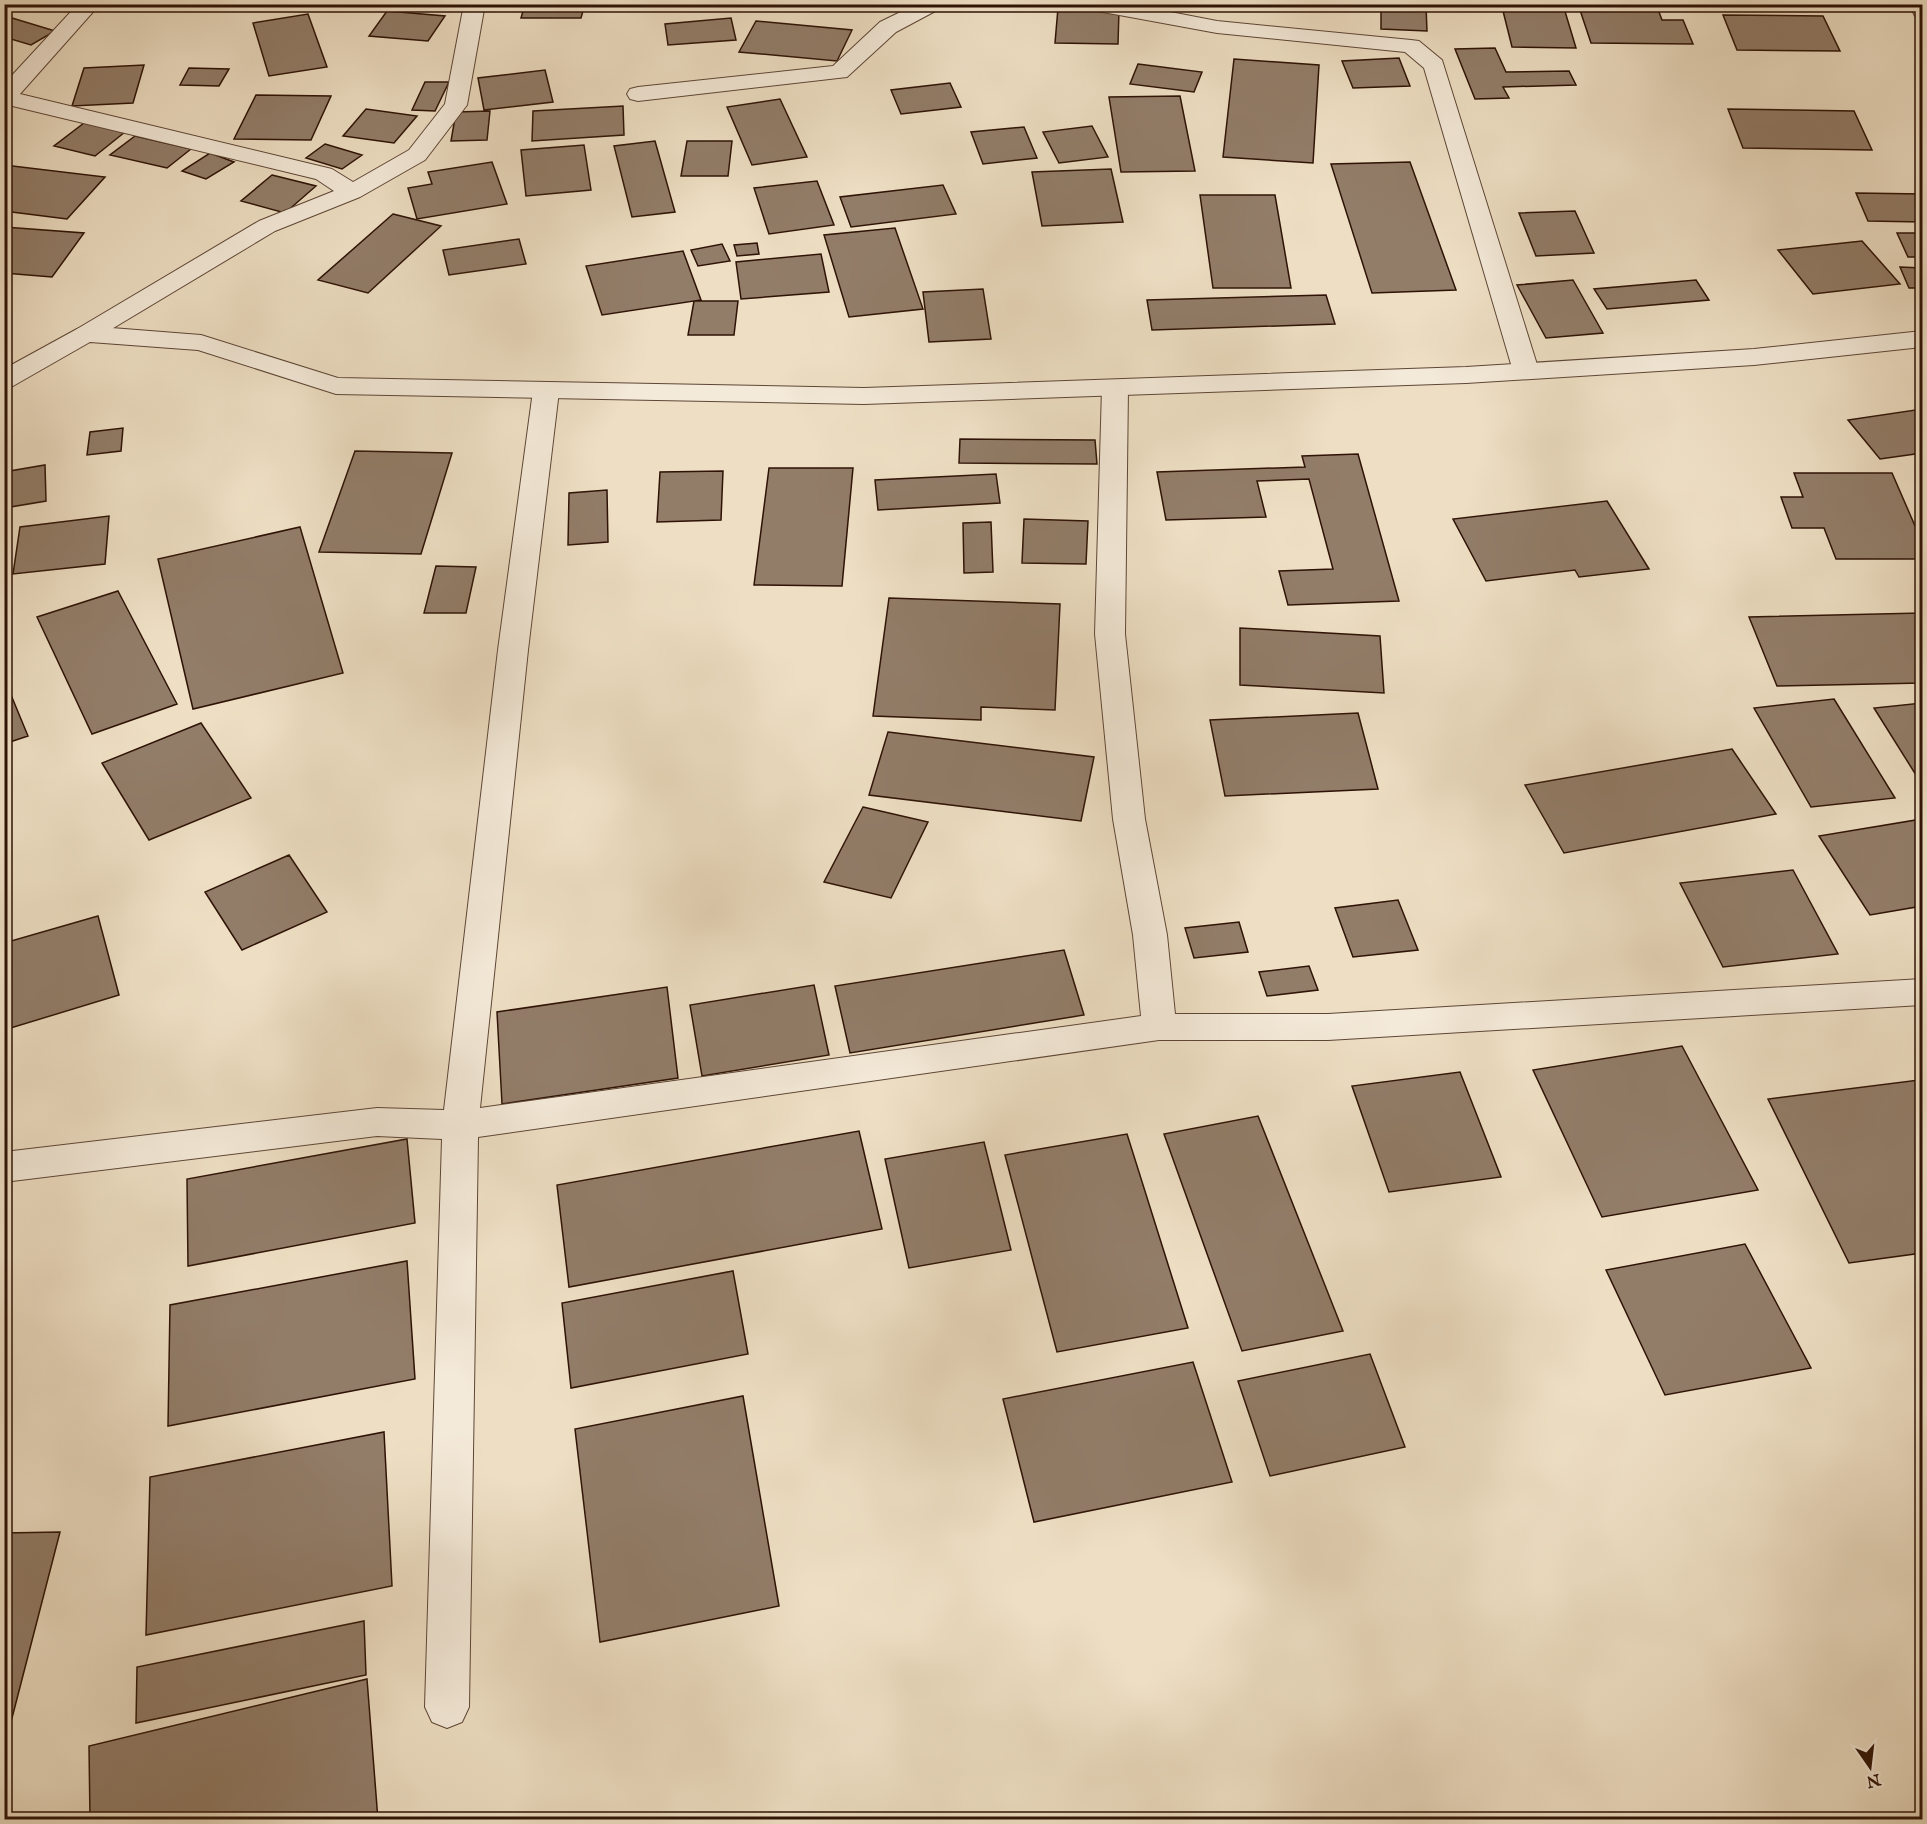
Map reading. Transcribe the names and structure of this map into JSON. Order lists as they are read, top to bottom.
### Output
{
  "north": "bottom"
}
